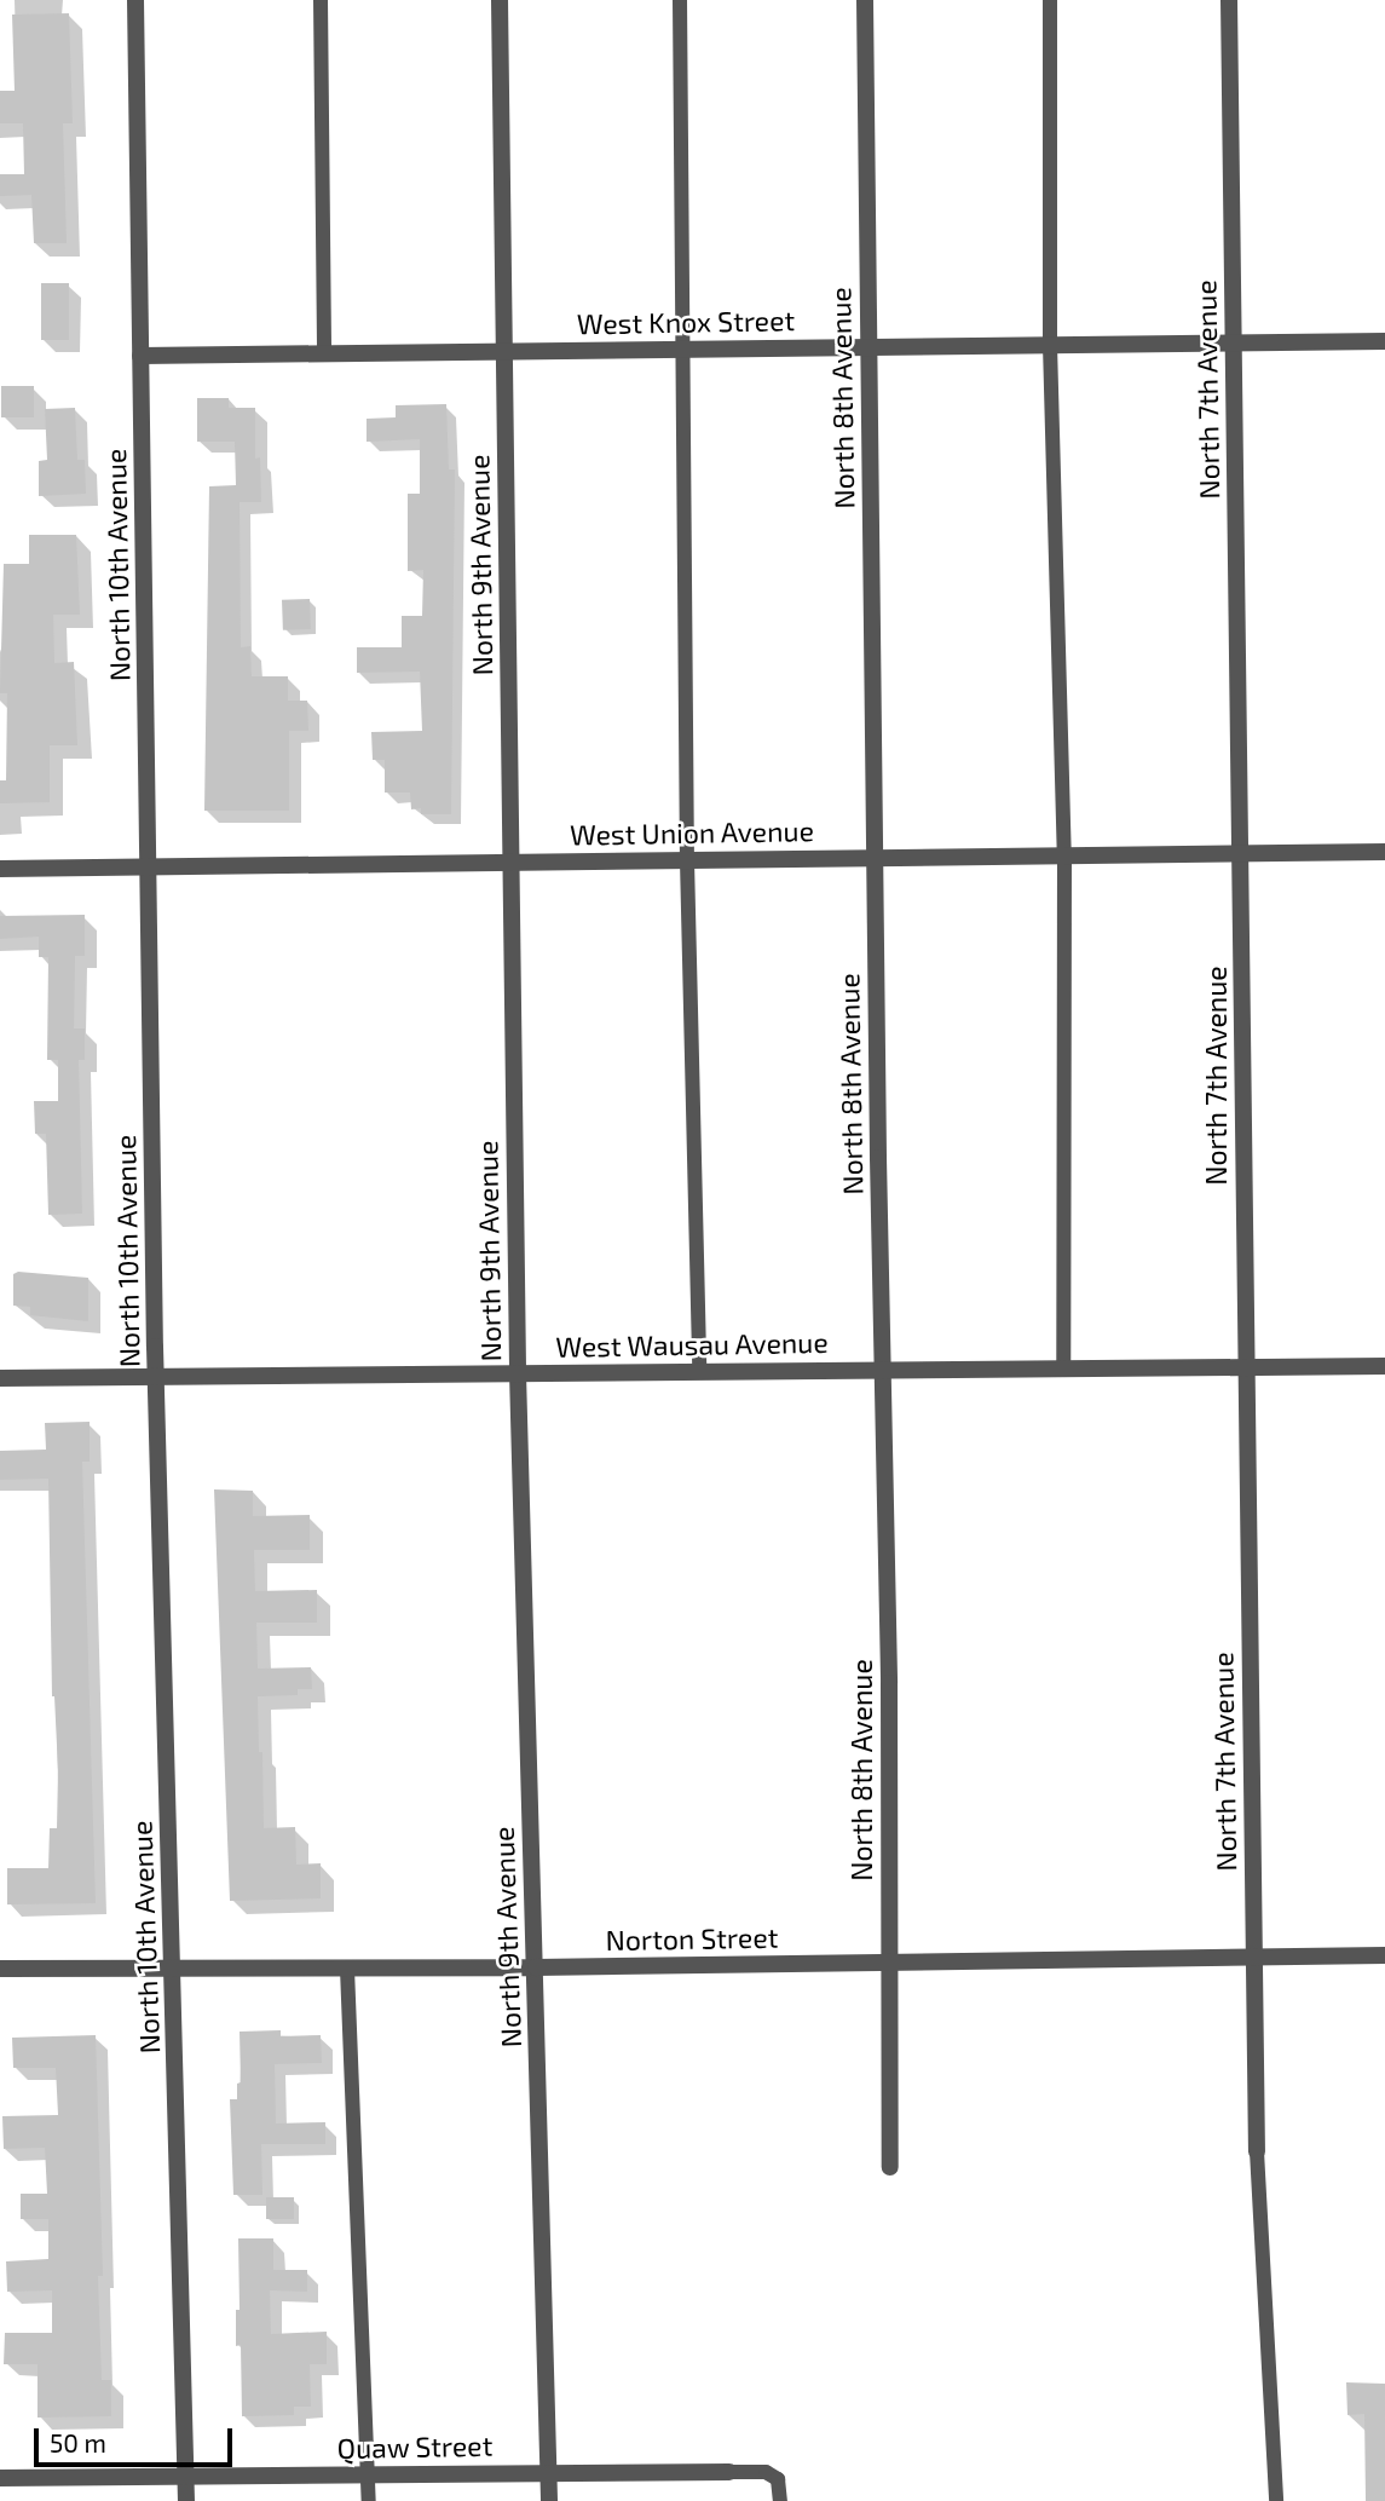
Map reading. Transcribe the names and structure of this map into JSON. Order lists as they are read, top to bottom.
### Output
{
  "streets": {
    "street": [
      "West Knox Street",
      "North 7th Avenue",
      "North 8th Avenue",
      "North 10th Avenue",
      "North 9th Avenue",
      "West Union Avenue",
      "West Wausau Avenue",
      "Norton Street",
      "Quaw Street"
    ]
  },
  "crossings": [
    ["West Knox Street", "North 7th Avenue"],
    ["West Knox Street", "North 8th Avenue"],
    ["West Knox Street", "North 10th Avenue"],
    ["West Knox Street", "North 9th Avenue"],
    ["North 7th Avenue", "West Union Avenue"],
    ["North 7th Avenue", "West Wausau Avenue"],
    ["North 7th Avenue", "Norton Street"],
    ["North 8th Avenue", "West Union Avenue"],
    ["North 8th Avenue", "West Wausau Avenue"],
    ["North 8th Avenue", "Norton Street"],
    ["North 10th Avenue", "West Union Avenue"],
    ["North 10th Avenue", "West Wausau Avenue"],
    ["North 10th Avenue", "Norton Street"],
    ["North 10th Avenue", "Quaw Street"],
    ["North 9th Avenue", "West Union Avenue"],
    ["North 9th Avenue", "West Wausau Avenue"],
    ["North 9th Avenue", "Norton Street"],
    ["North 9th Avenue", "Quaw Street"]
  ],
  "scale_bar": "50 m"
}
